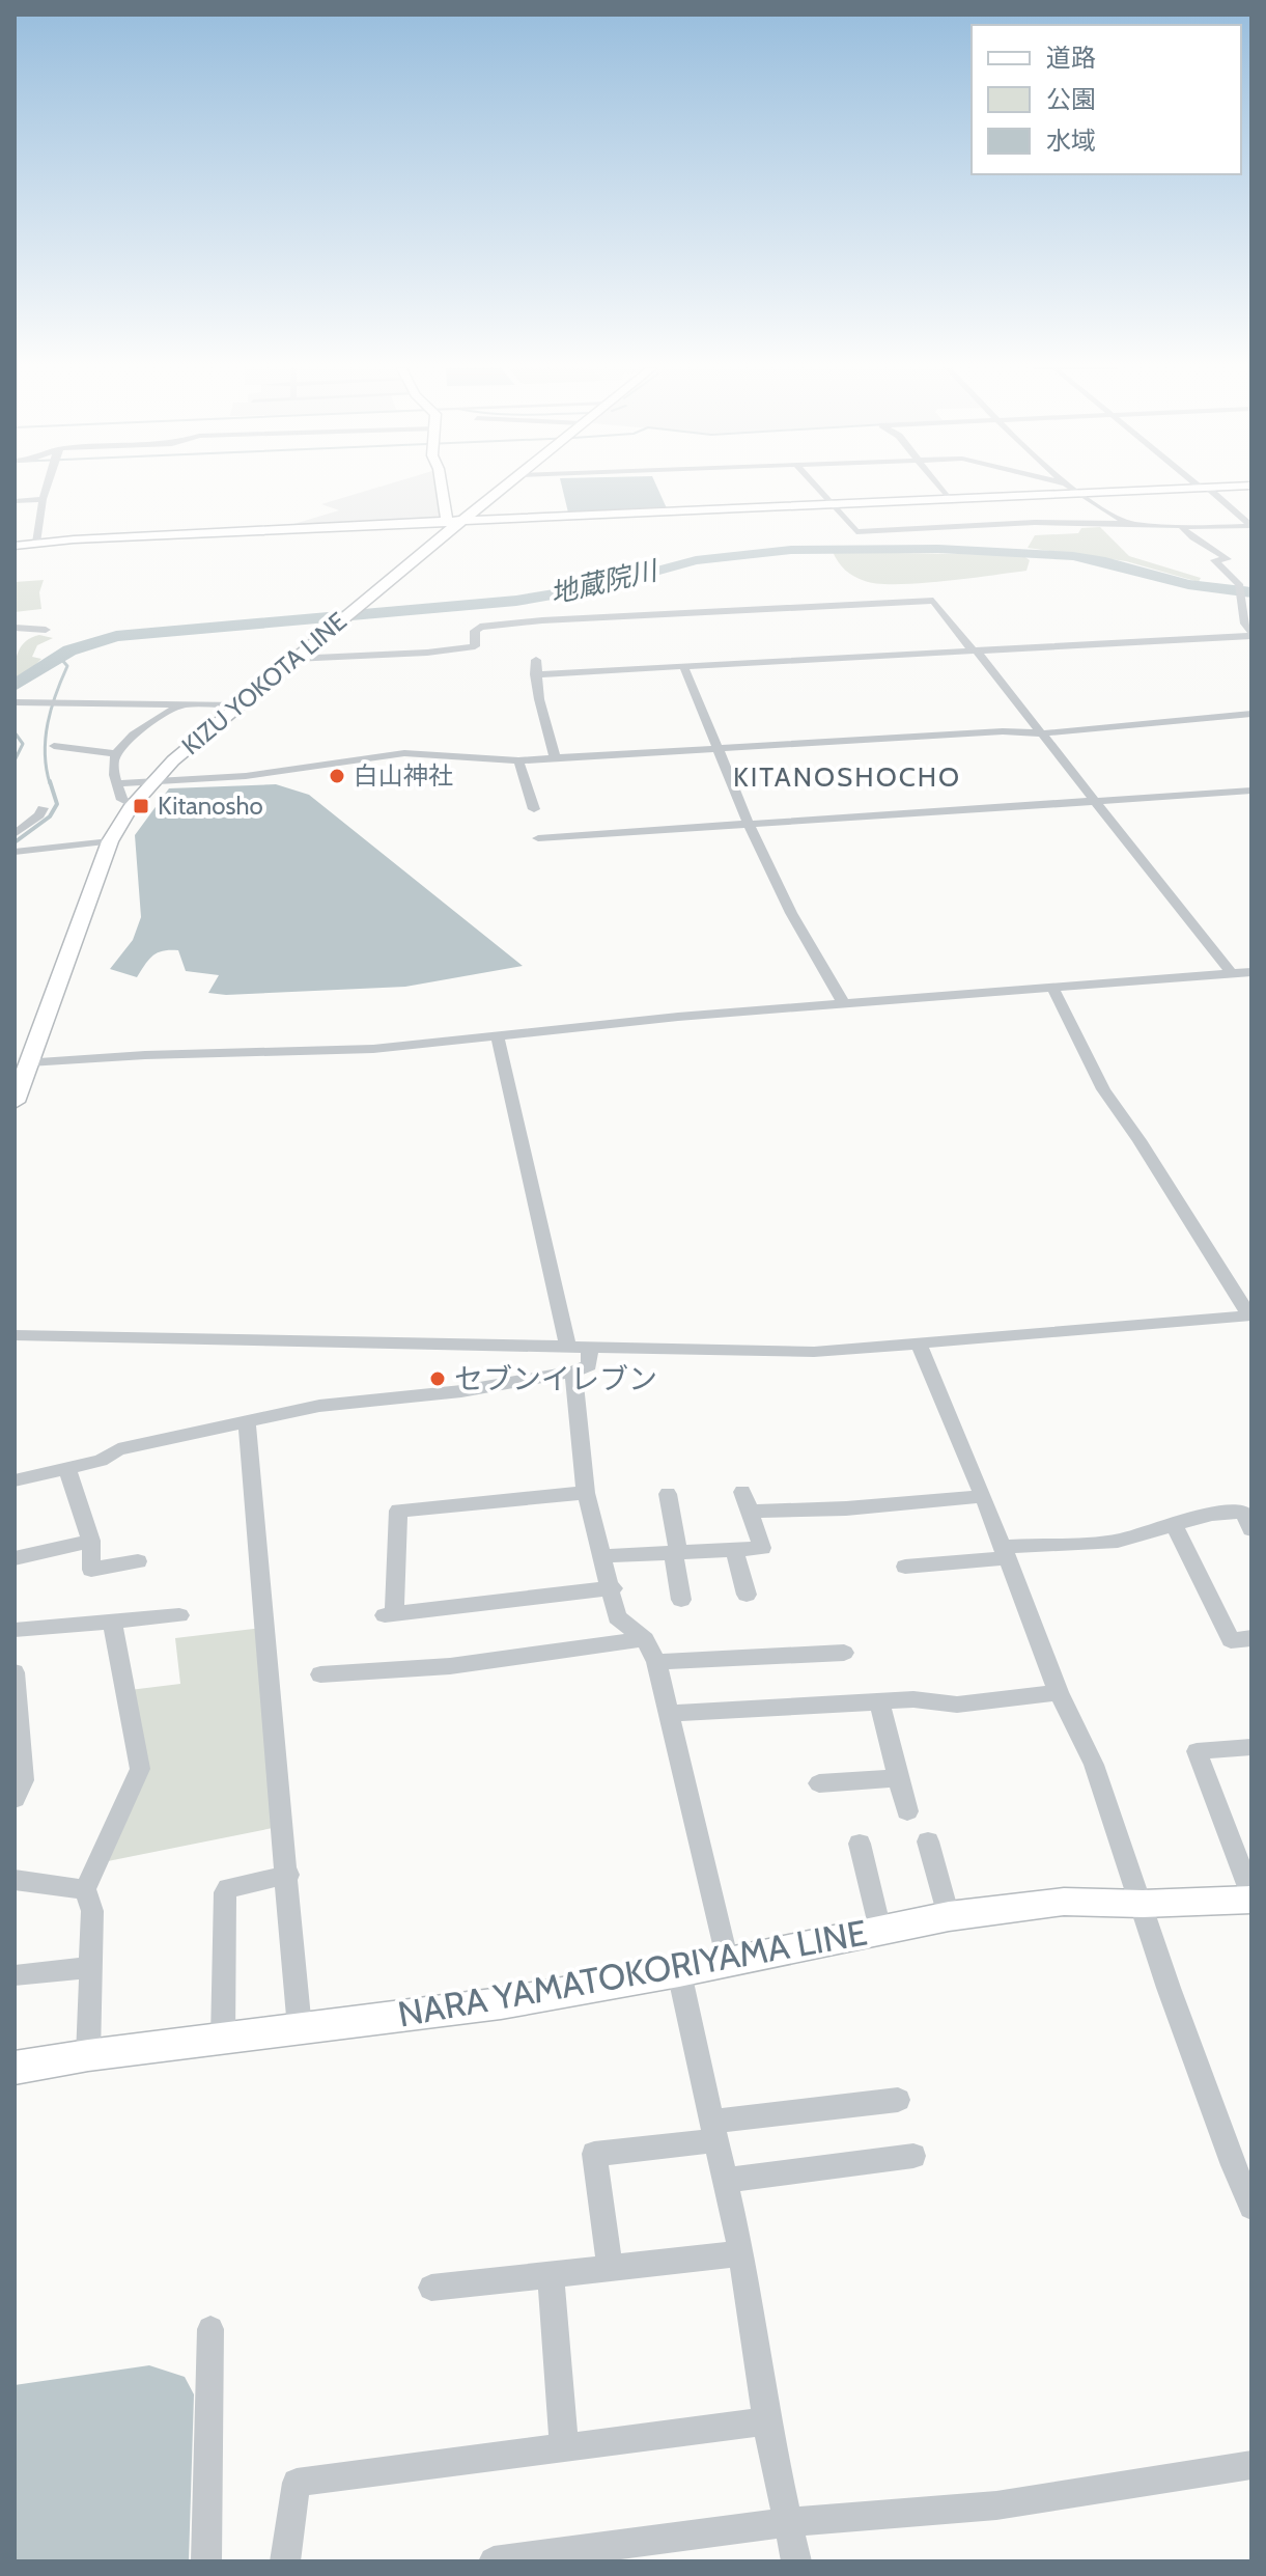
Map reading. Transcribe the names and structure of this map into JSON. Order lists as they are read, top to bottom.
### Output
{
  "streets": {
    "main road": ["KIZU YOKOTA LINE", "NARA YAMATOKORIYAMA LINE"]
  },
  "districts": ["KITANOSHOCHO"],
  "water": ["地蔵院川"],
  "places": {
    "other": ["白山神社", "セブンイレブン"],
    "transit": ["Kitanosho"]
  },
  "legend": ["道路", "公園", "水域"]
}
